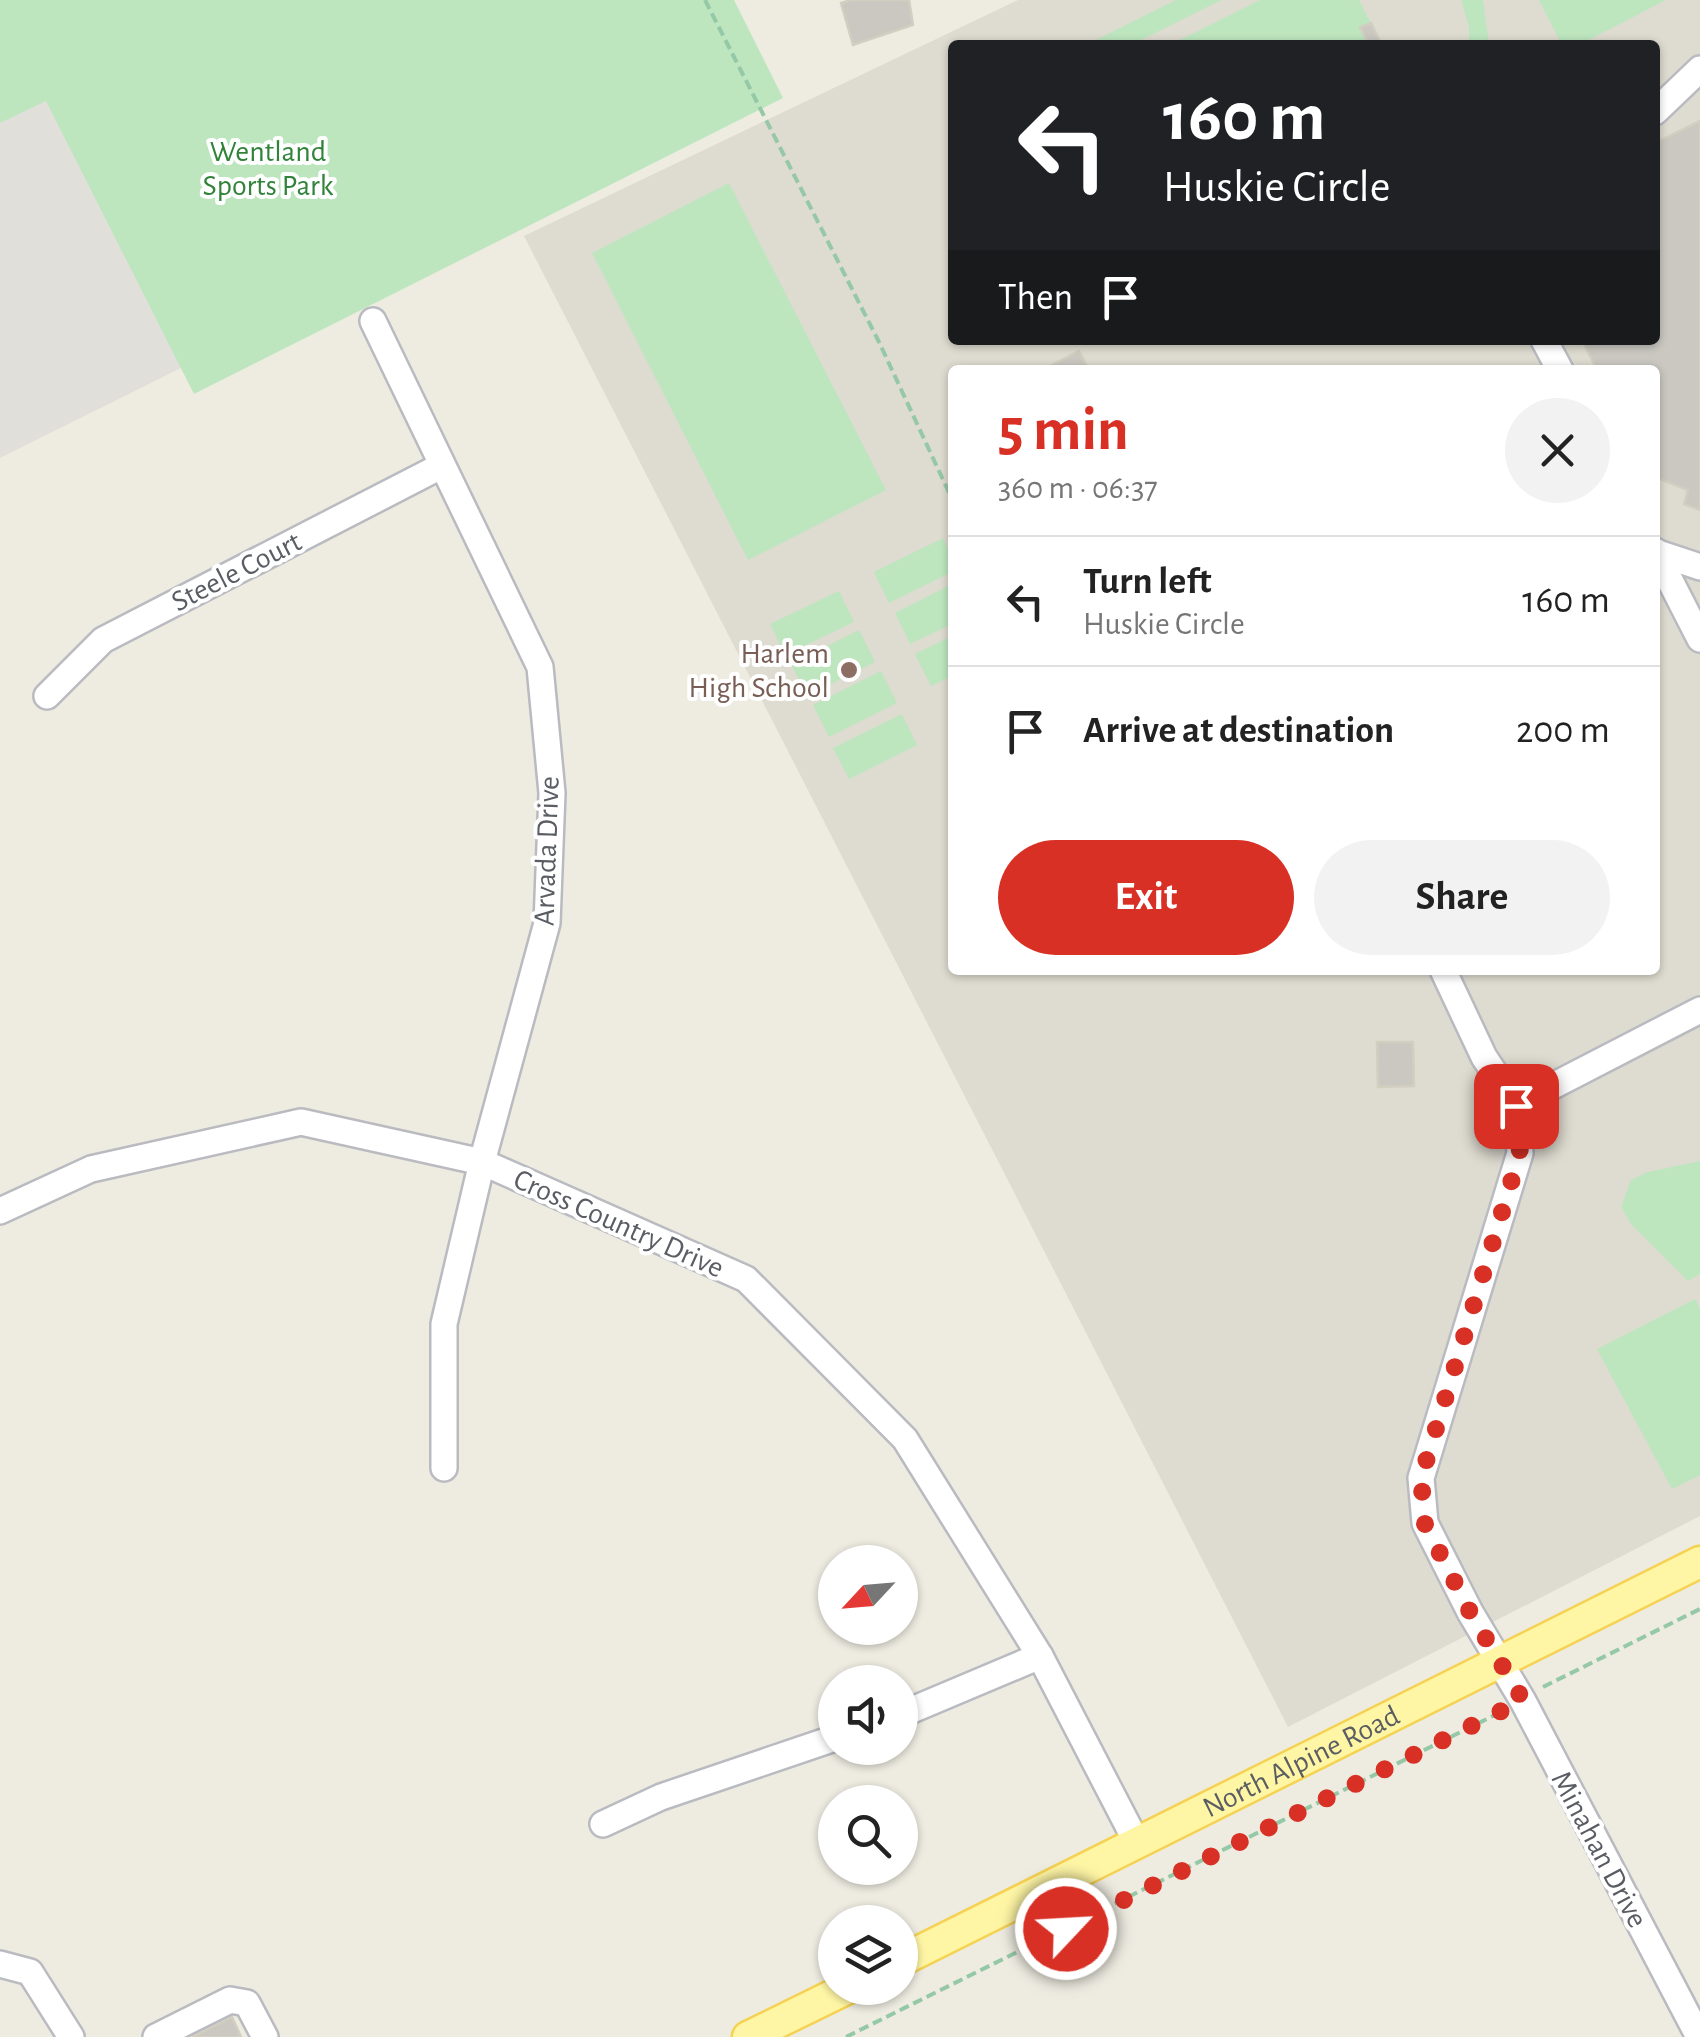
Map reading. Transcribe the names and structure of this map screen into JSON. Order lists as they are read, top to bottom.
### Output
{
  "streets": {
    "main road": ["North Alpine Road"],
    "street": [
      "Steele Court",
      "Arvada Drive",
      "Cross Country Drive",
      "Minahan Drive"
    ]
  },
  "crossings": [
    ["Steele Court", "Arvada Drive"],
    ["Arvada Drive", "Cross Country Drive"],
    ["Cross Country Drive", "North Alpine Road"],
    ["North Alpine Road", "Minahan Drive"]
  ],
  "parks": ["Wentland Sports Park"],
  "places": ["Harlem High School"],
  "north": "bottom left",
  "page": {
    "turn": ["160 m", "Huskie Circle"],
    "then": "Then",
    "heading": ["5 min", "360 m · 06:37"],
    "list": [
      {
        "name": "Turn left",
        "note": "Huskie Circle",
        "value": "160 m"
      },
      {
        "name": "Arrive at destination",
        "value": "200 m"
      }
    ],
    "buttons": ["Exit", "Share"]
  }
}
